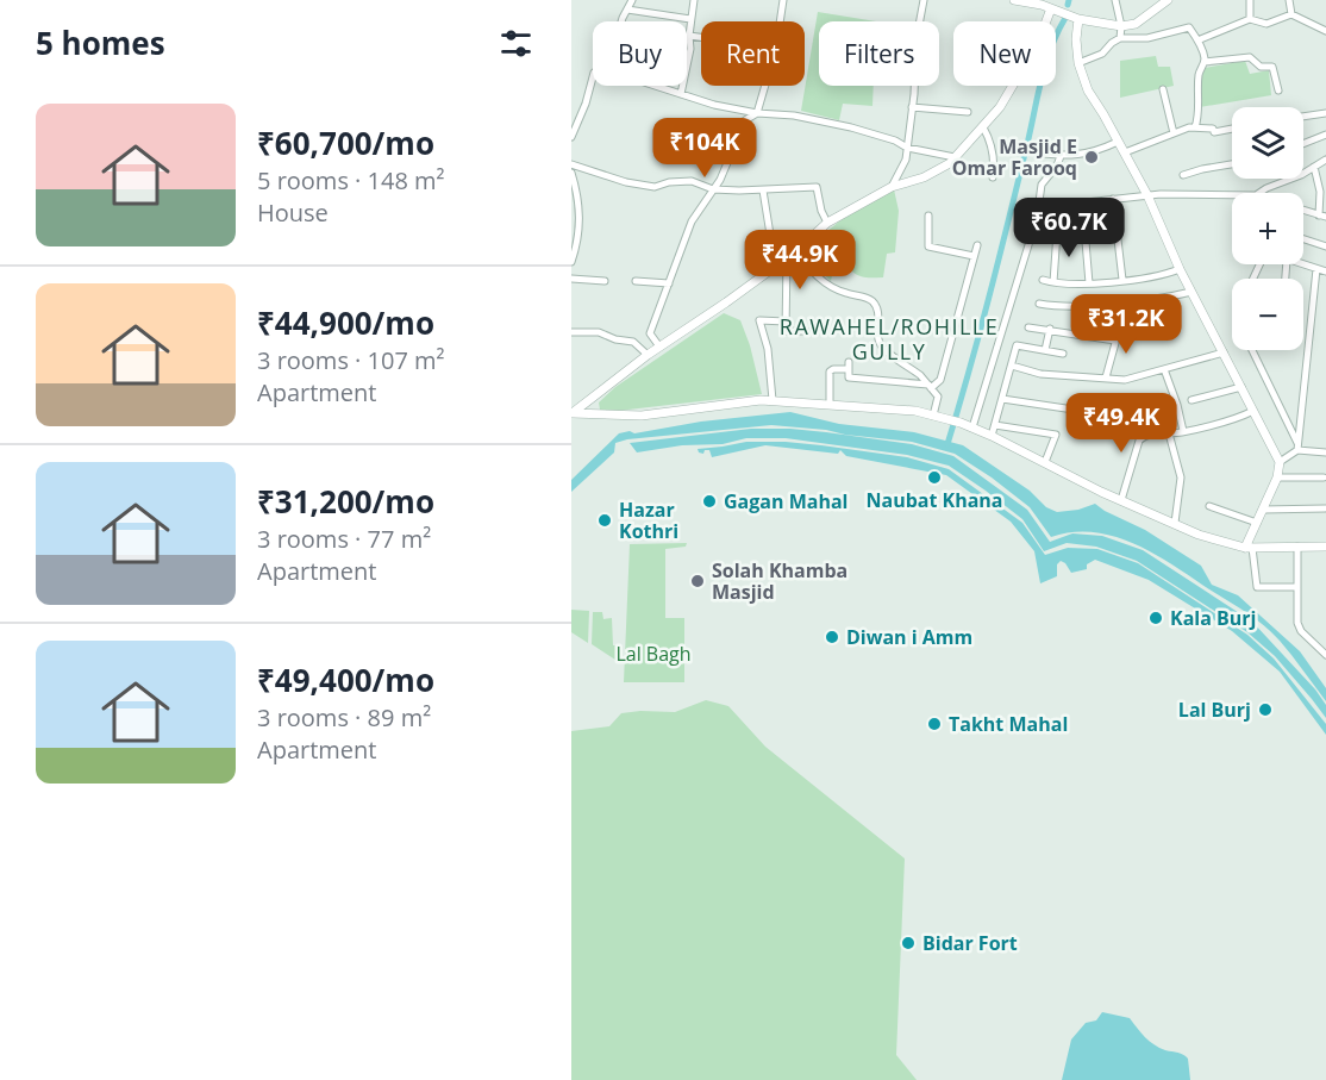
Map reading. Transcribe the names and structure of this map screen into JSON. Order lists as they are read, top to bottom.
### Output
{
  "districts": ["RAWAHEL/ROHILLE GULLY"],
  "parks": ["Lal Bagh"],
  "places": [
    "Masjid E Omar Farooq",
    "Naubat Khana",
    "Gagan Mahal",
    "Hazar Kothri",
    "Solah Khamba Masjid",
    "Kala Burj",
    "Diwan i Amm",
    "Lal Burj",
    "Takht Mahal",
    "Bidar Fort"
  ],
  "page": {
    "heading": "5 homes",
    "chip": [
      "Buy",
      "Rent",
      "Filters",
      "New"
    ],
    "list": [
      {
        "name": "₹60,700/mo",
        "note": "5 rooms · 148 m² · House"
      },
      {
        "name": "₹44,900/mo",
        "note": "3 rooms · 107 m² · Apartment"
      },
      {
        "name": "₹31,200/mo",
        "note": "3 rooms · 77 m² · Apartment"
      },
      {
        "name": "₹49,400/mo",
        "note": "3 rooms · 89 m² · Apartment"
      }
    ],
    "map_buttons": ["+", "−"],
    "price": [
      "₹104K",
      "₹60.7K",
      "₹44.9K",
      "₹31.2K",
      "₹49.4K"
    ]
  }
}
